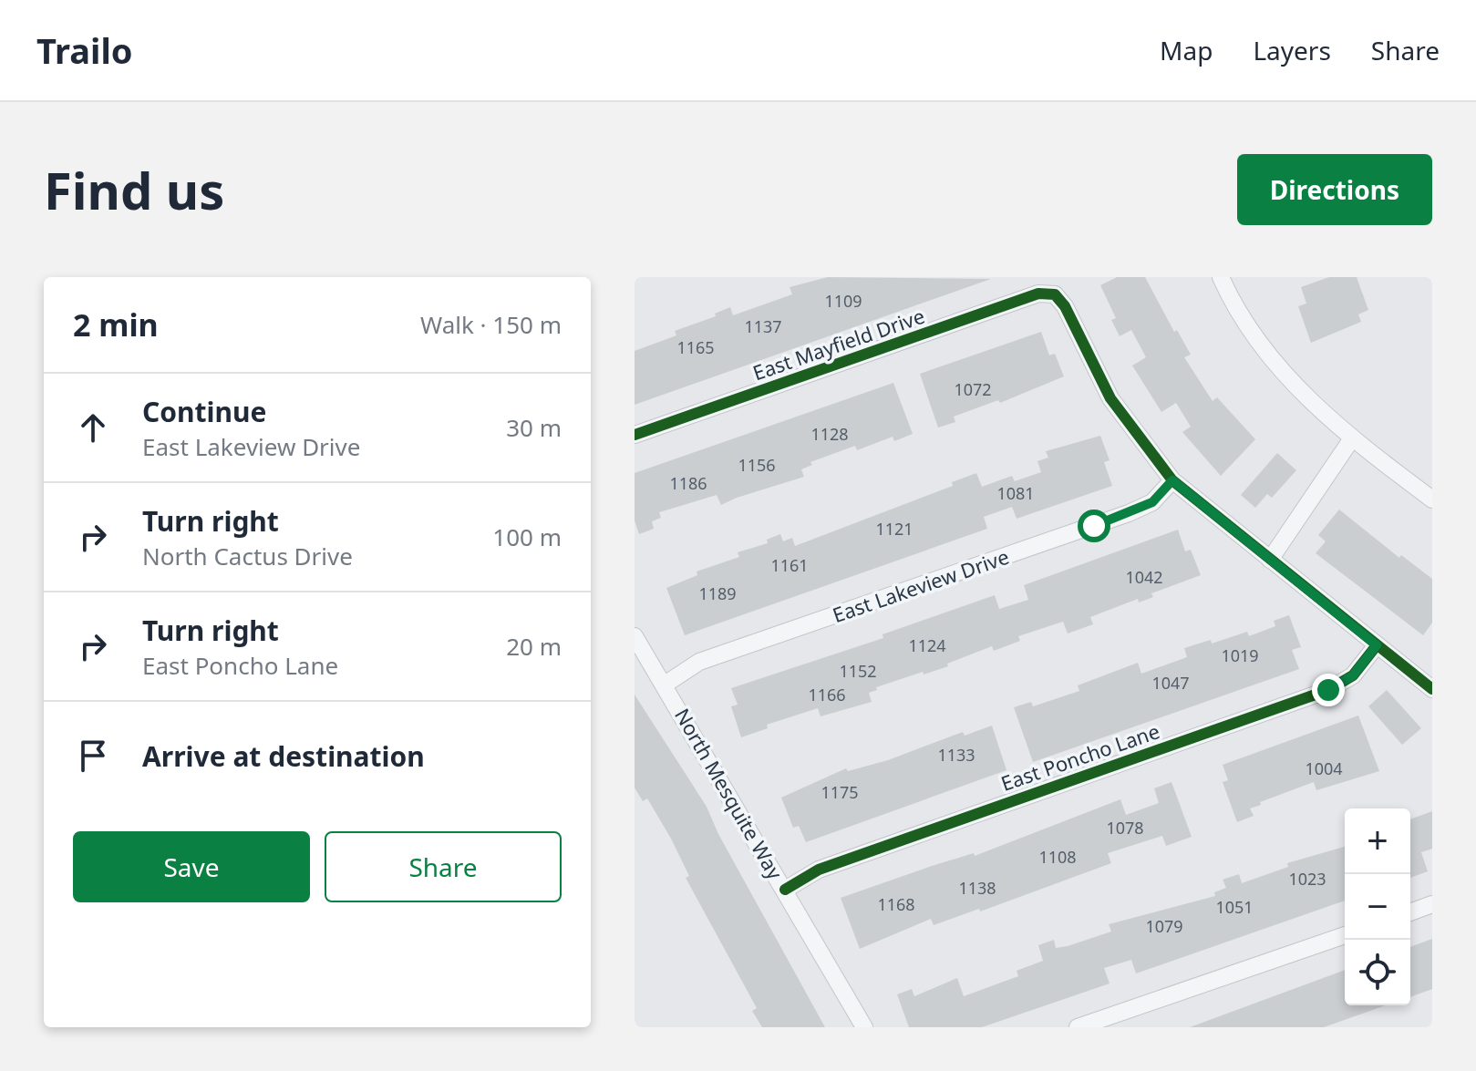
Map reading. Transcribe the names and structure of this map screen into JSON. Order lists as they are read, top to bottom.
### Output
{
  "streets": {
    "street": [
      "East Mayfield Drive",
      "East Lakeview Drive",
      "East Poncho Lane",
      "North Mesquite Way"
    ]
  },
  "crossings": [
    ["East Mayfield Drive", "East Lakeview Drive"],
    ["East Lakeview Drive", "North Mesquite Way"],
    ["East Poncho Lane", "North Mesquite Way"]
  ],
  "house_numbers": [
    "1109",
    "1137",
    "1165",
    "1072",
    "1128",
    "1156",
    "1186",
    "1081",
    "1121",
    "1161",
    "1042",
    "1189",
    "1124",
    "1019",
    "1152",
    "1047",
    "1166",
    "1133",
    "1004",
    "1175",
    "1078",
    "1108",
    "1023",
    "1138",
    "1168",
    "1051",
    "1079"
  ],
  "page": {
    "header": "Trailo",
    "nav": ["Map", "Layers", "Share"],
    "buttons": [
      "Directions",
      ["Save", "Share"]
    ],
    "title": "Find us",
    "heading": ["2 min", "Walk · 150 m"],
    "list": [
      ["Continue", "East Lakeview Drive", "30 m"],
      ["Turn right", "North Cactus Drive", "100 m"],
      ["Turn right", "East Poncho Lane", "20 m"],
      "Arrive at destination"
    ],
    "map_buttons": ["+", "−"]
  }
}
